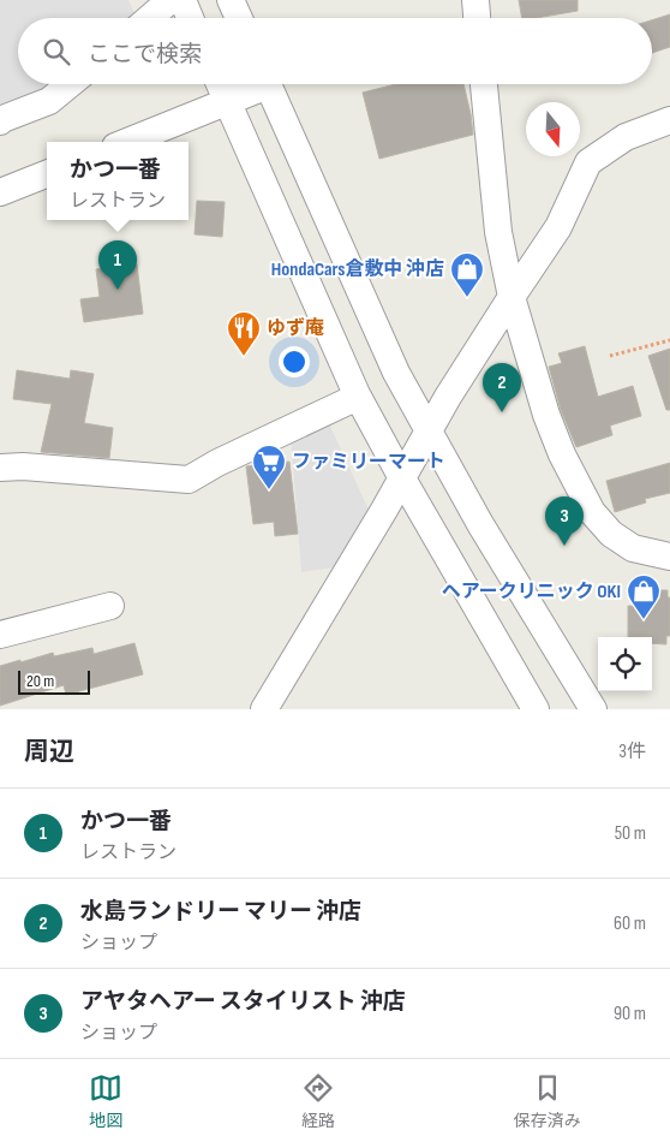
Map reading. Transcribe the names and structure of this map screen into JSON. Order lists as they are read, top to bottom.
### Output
{
  "places": {
    "shop": ["HondaCars倉敷中 沖店", "ヘアークリニック OKI"],
    "restaurant": ["ゆず庵"],
    "supermarket": ["ファミリーマート"]
  },
  "scale_bar": "20 m",
  "north": "bottom",
  "page": {
    "search": "ここで検索",
    "popup": ["かつ一番", "レストラン"],
    "pins": ["1", "2", "3"],
    "scale": "20 m",
    "heading": ["周辺", "3件"],
    "list": [
      {
        "mark": "1",
        "name": "かつ一番",
        "note": "レストラン",
        "value": "50 m"
      },
      {
        "mark": "2",
        "name": "水島ランドリー マリー 沖店",
        "note": "ショップ",
        "value": "60 m"
      },
      {
        "mark": "3",
        "name": "アヤタヘアー スタイリスト 沖店",
        "note": "ショップ",
        "value": "90 m"
      }
    ],
    "nav": ["地図", "経路", "保存済み"]
  }
}
